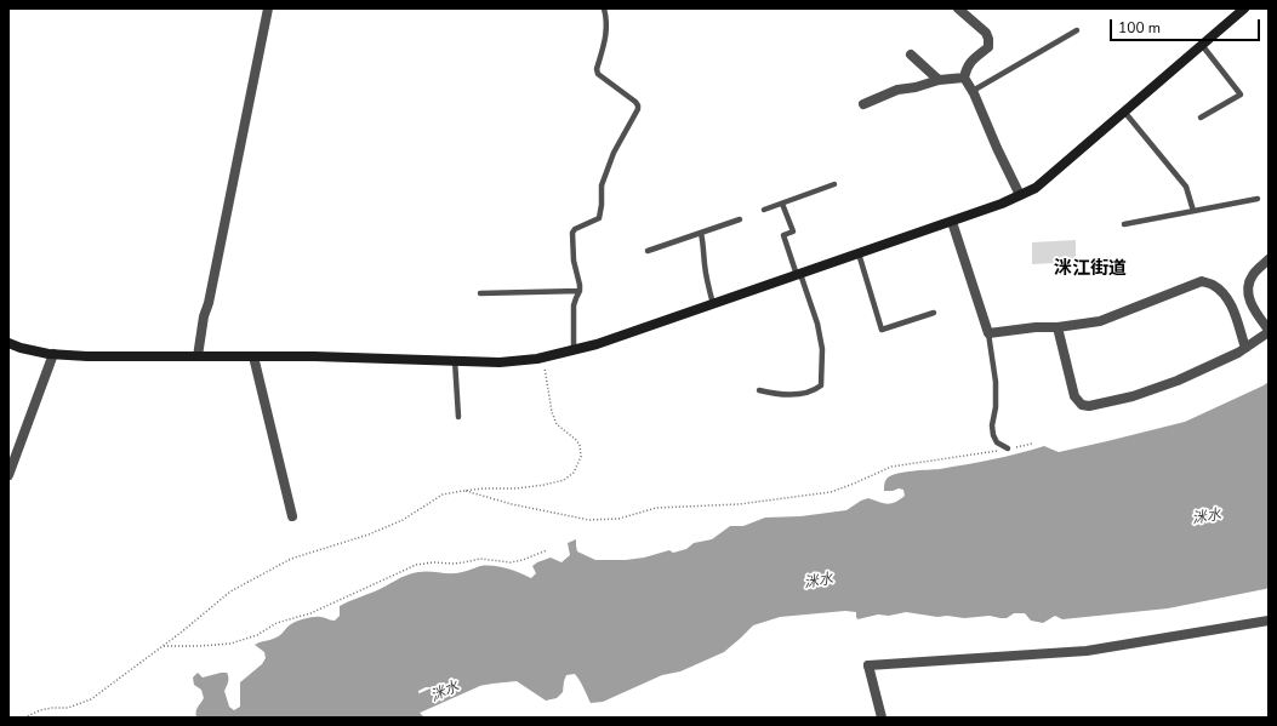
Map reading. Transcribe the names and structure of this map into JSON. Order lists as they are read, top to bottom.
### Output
{
  "districts": ["洣江街道"],
  "water": ["洣水"],
  "scale_bar": "100 m"
}
